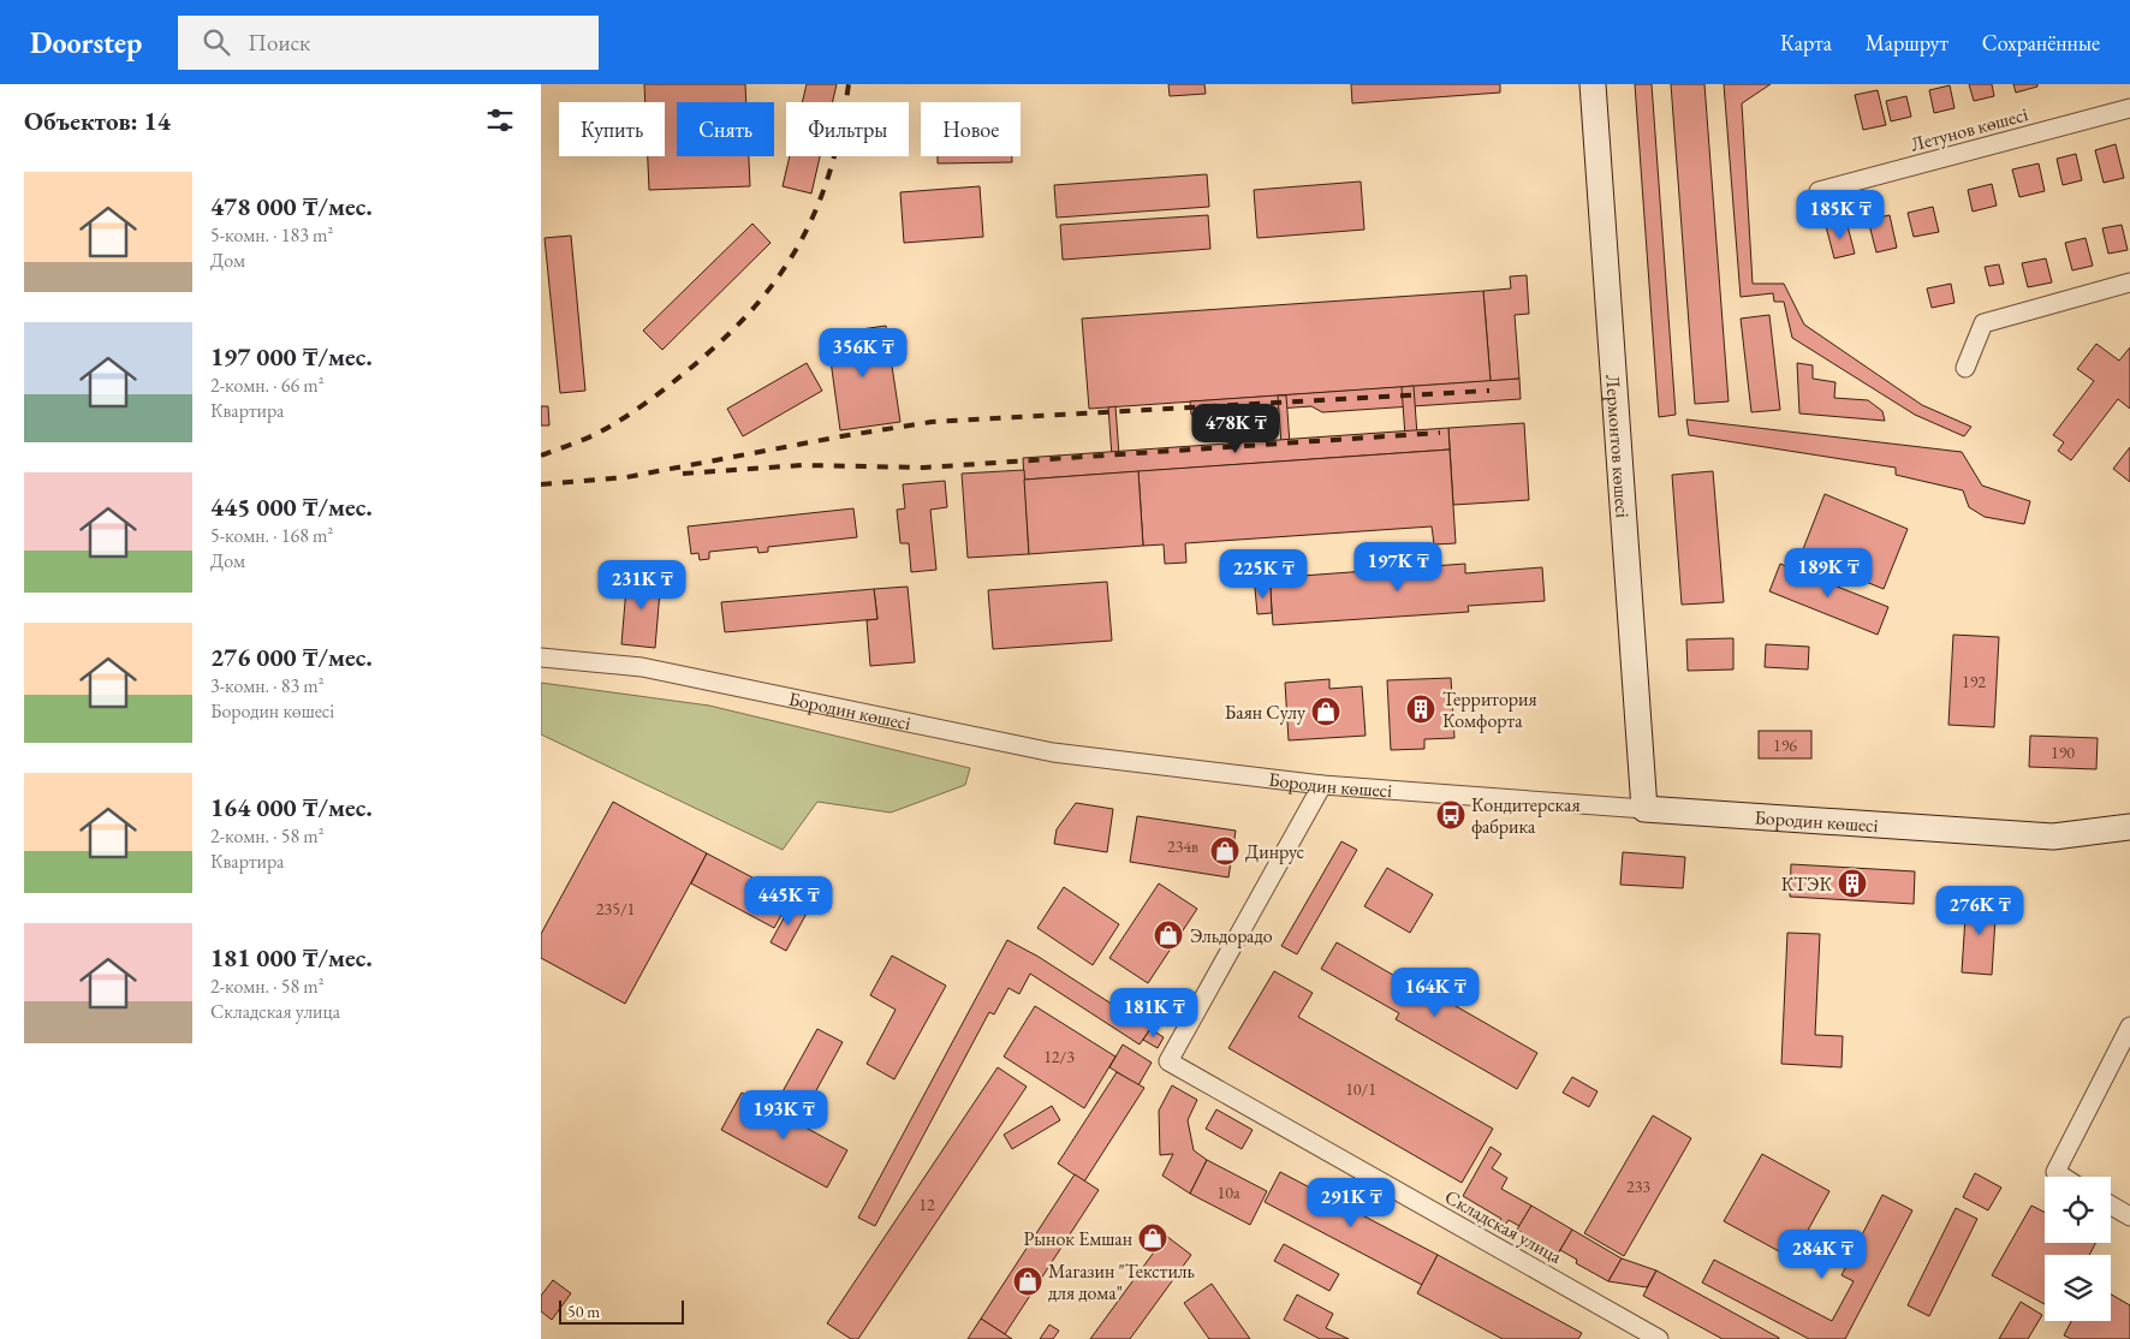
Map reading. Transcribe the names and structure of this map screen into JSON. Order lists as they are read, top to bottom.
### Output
{
  "streets": {
    "street": [
      "Летунов көшесі",
      "Лермонтов көшесі",
      "Бородин көшесі",
      "Складская улица"
    ]
  },
  "crossings": [
    ["Лермонтов көшесі", "Бородин көшесі"],
    ["Бородин көшесі", "Складская улица"]
  ],
  "places": {
    "building": ["Территория Комфорта", "КТЭК"],
    "shop": [
      "Баян Сулу",
      "Динрус",
      "Эльдорадо",
      "Рынок Емшан",
      "Магазин \"Текстиль для дома\""
    ],
    "bus stop": ["Кондитерская фабрика"]
  },
  "house_numbers": [
    "192",
    "196",
    "190",
    "234в",
    "235/1",
    "12/3",
    "10/1",
    "233",
    "10а",
    "12"
  ],
  "scale_bar": "50 m",
  "page": {
    "header": "Doorstep",
    "search": "Поиск",
    "nav": ["Карта", "Маршрут", "Сохранённые"],
    "heading": "Объектов: 14",
    "chip": [
      "Купить",
      "Снять",
      "Фильтры",
      "Новое"
    ],
    "list": [
      {
        "name": "478 000 ₸/мес.",
        "note": "5-комн. · 183 m² · Дом"
      },
      {
        "name": "197 000 ₸/мес.",
        "note": "2-комн. · 66 m² · Квартира"
      },
      {
        "name": "445 000 ₸/мес.",
        "note": "5-комн. · 168 m² · Дом"
      },
      {
        "name": "276 000 ₸/мес.",
        "note": "3-комн. · 83 m² · Бородин көшесі"
      },
      {
        "name": "164 000 ₸/мес.",
        "note": "2-комн. · 58 m² · Квартира"
      },
      {
        "name": "181 000 ₸/мес.",
        "note": "2-комн. · 58 m² · Складская улица"
      }
    ],
    "price": [
      "185K ₸",
      "356K ₸",
      "478K ₸",
      "197K ₸",
      "189K ₸",
      "225K ₸",
      "231K ₸",
      "445K ₸",
      "276K ₸",
      "164K ₸",
      "181K ₸",
      "193K ₸",
      "291K ₸",
      "284K ₸"
    ],
    "scale": "50 m"
  }
}
